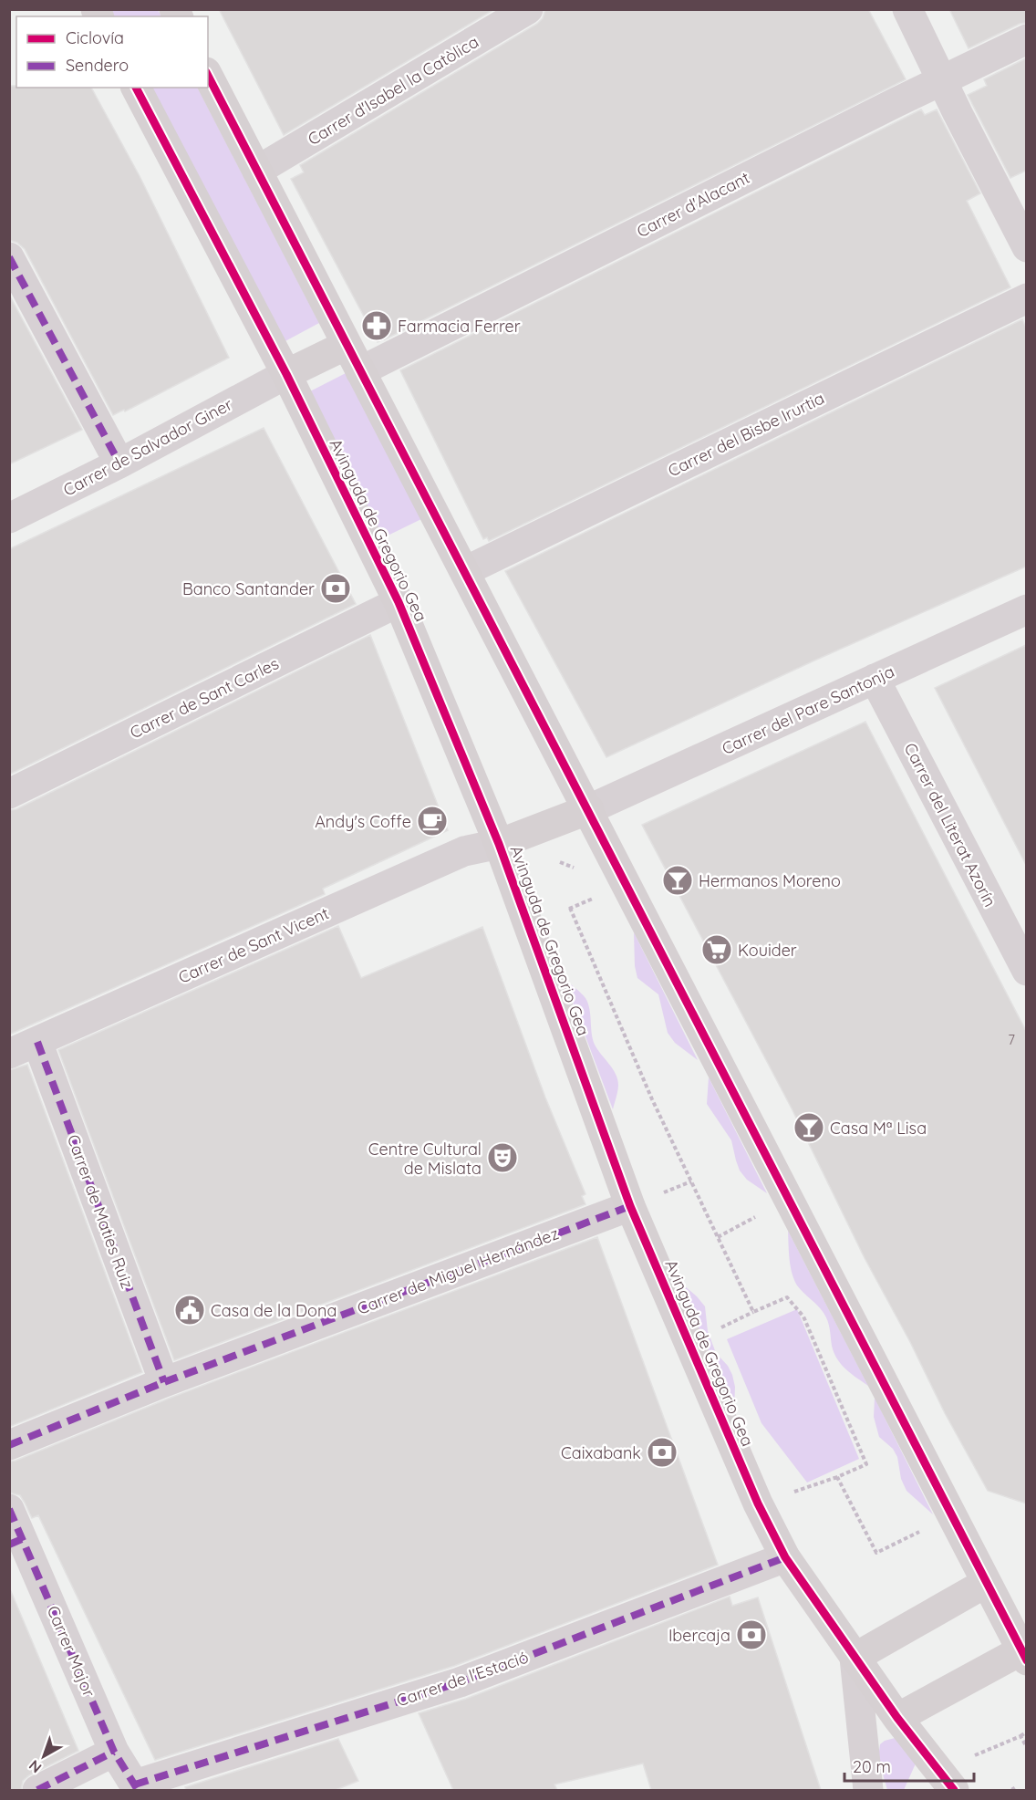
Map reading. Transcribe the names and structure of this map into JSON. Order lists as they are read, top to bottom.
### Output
{
  "streets": {
    "street": [
      "Carrer d'Isabel la Catòlica",
      "Carrer d'Alacant",
      "Carrer del Bisbe Irurtia",
      "Carrer de Salvador Giner",
      "Avinguda de Gregorio Gea",
      "Carrer de Sant Carles",
      "Carrer del Pare Santonja",
      "Carrer del Literat Azorín",
      "Carrer de Sant Vicent",
      "Carrer de Maties Ruiz",
      "Carrer de Miguel Hernández",
      "Carrer Major",
      "Carrer de l'Estació"
    ]
  },
  "crossings": [
    ["Carrer de Salvador Giner", "Avinguda de Gregorio Gea"],
    ["Avinguda de Gregorio Gea", "Carrer de Sant Carles"],
    ["Avinguda de Gregorio Gea", "Carrer de Sant Vicent"],
    ["Avinguda de Gregorio Gea", "Carrer de Miguel Hernández"],
    ["Avinguda de Gregorio Gea", "Carrer de l'Estació"],
    ["Carrer del Pare Santonja", "Carrer del Literat Azorín"],
    ["Carrer de Sant Vicent", "Carrer de Maties Ruiz"],
    ["Carrer de Maties Ruiz", "Carrer de Miguel Hernández"],
    ["Carrer Major", "Carrer de l'Estació"]
  ],
  "places": {
    "pharmacy": ["Farmacia Ferrer"],
    "bank": ["Banco Santander", "Caixabank", "Ibercaja"],
    "cafe": ["Andy's Coffe"],
    "bar": ["Hermanos Moreno", "Casa Mª Lisa"],
    "supermarket": ["Kouider"],
    "theatre": ["Centre Cultural de Mislata"],
    "public building": ["Casa de la Dona"]
  },
  "house_numbers": ["7"],
  "legend": ["Ciclovía", "Sendero"],
  "scale_bar": "20 m",
  "north": "bottom left"
}
